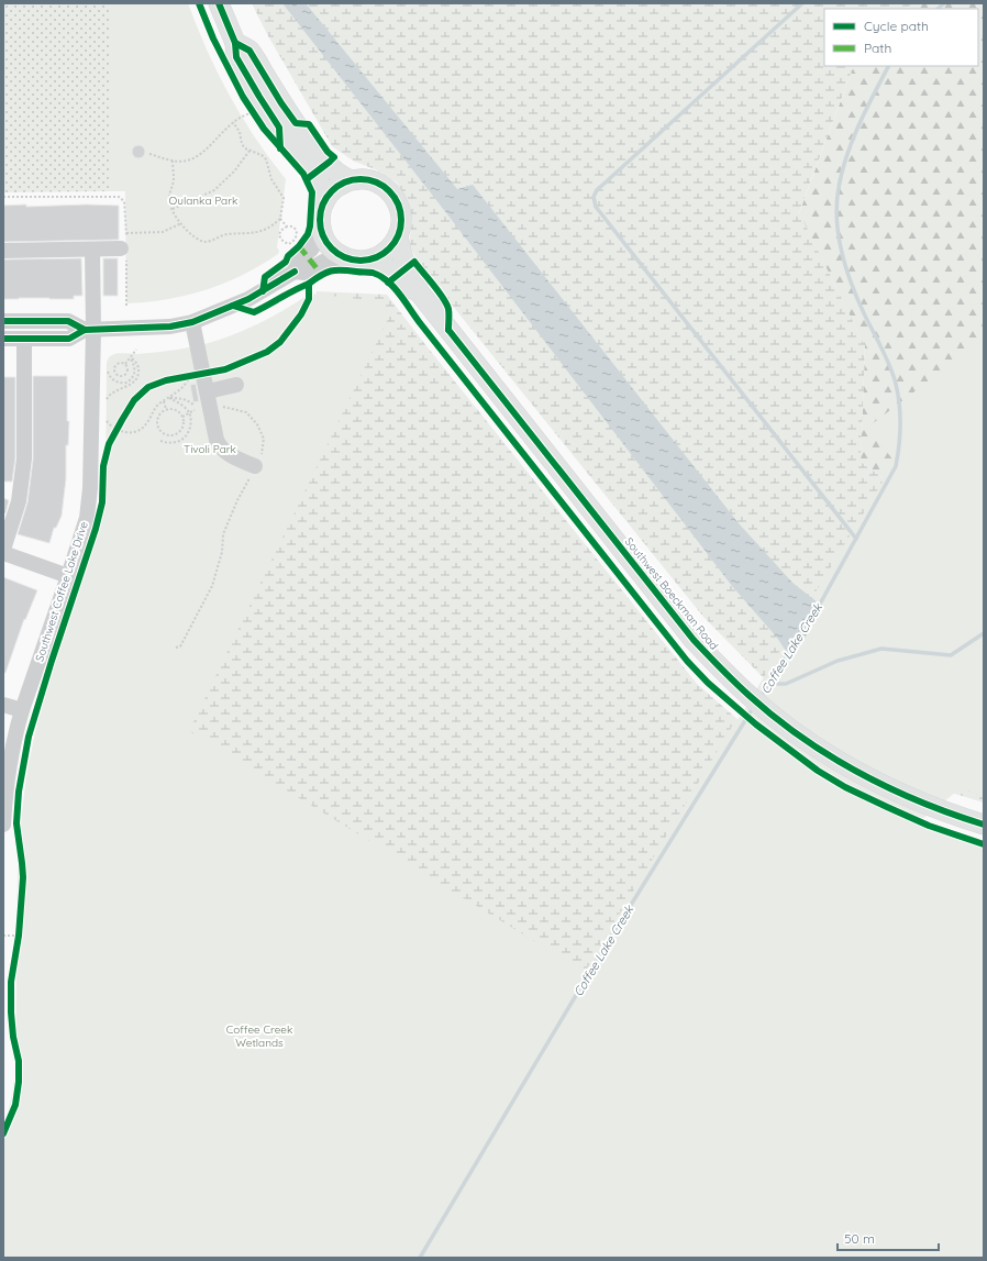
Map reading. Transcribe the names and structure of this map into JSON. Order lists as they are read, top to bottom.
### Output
{
  "streets": {
    "main road": ["Southwest Boeckman Road"],
    "street": ["Southwest Coffee Lake Drive"]
  },
  "water": ["Coffee Lake Creek"],
  "parks": ["Oulanka Park", "Tivoli Park", "Coffee Creek Wetlands"],
  "legend": ["Cycle path", "Path"],
  "scale_bar": "50 m"
}
